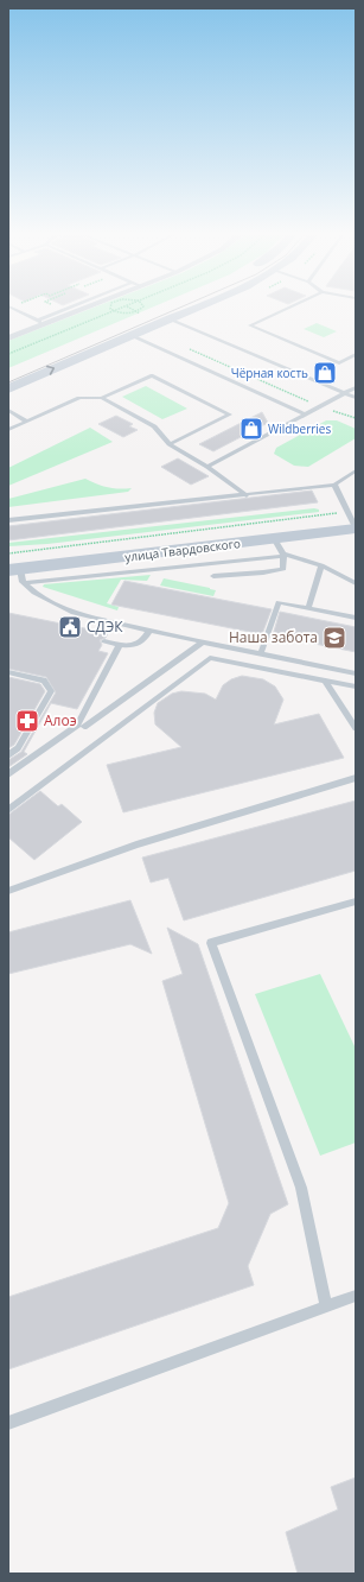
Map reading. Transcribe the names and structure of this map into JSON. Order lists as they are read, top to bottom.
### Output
{
  "streets": {
    "main road": ["улица Твардовского"]
  },
  "places": {
    "shop": ["Чёрная кость", "Wildberries"],
    "public building": ["СДЭК"],
    "school or university": ["Наша забота"],
    "pharmacy": ["Алоэ"]
  }
}
